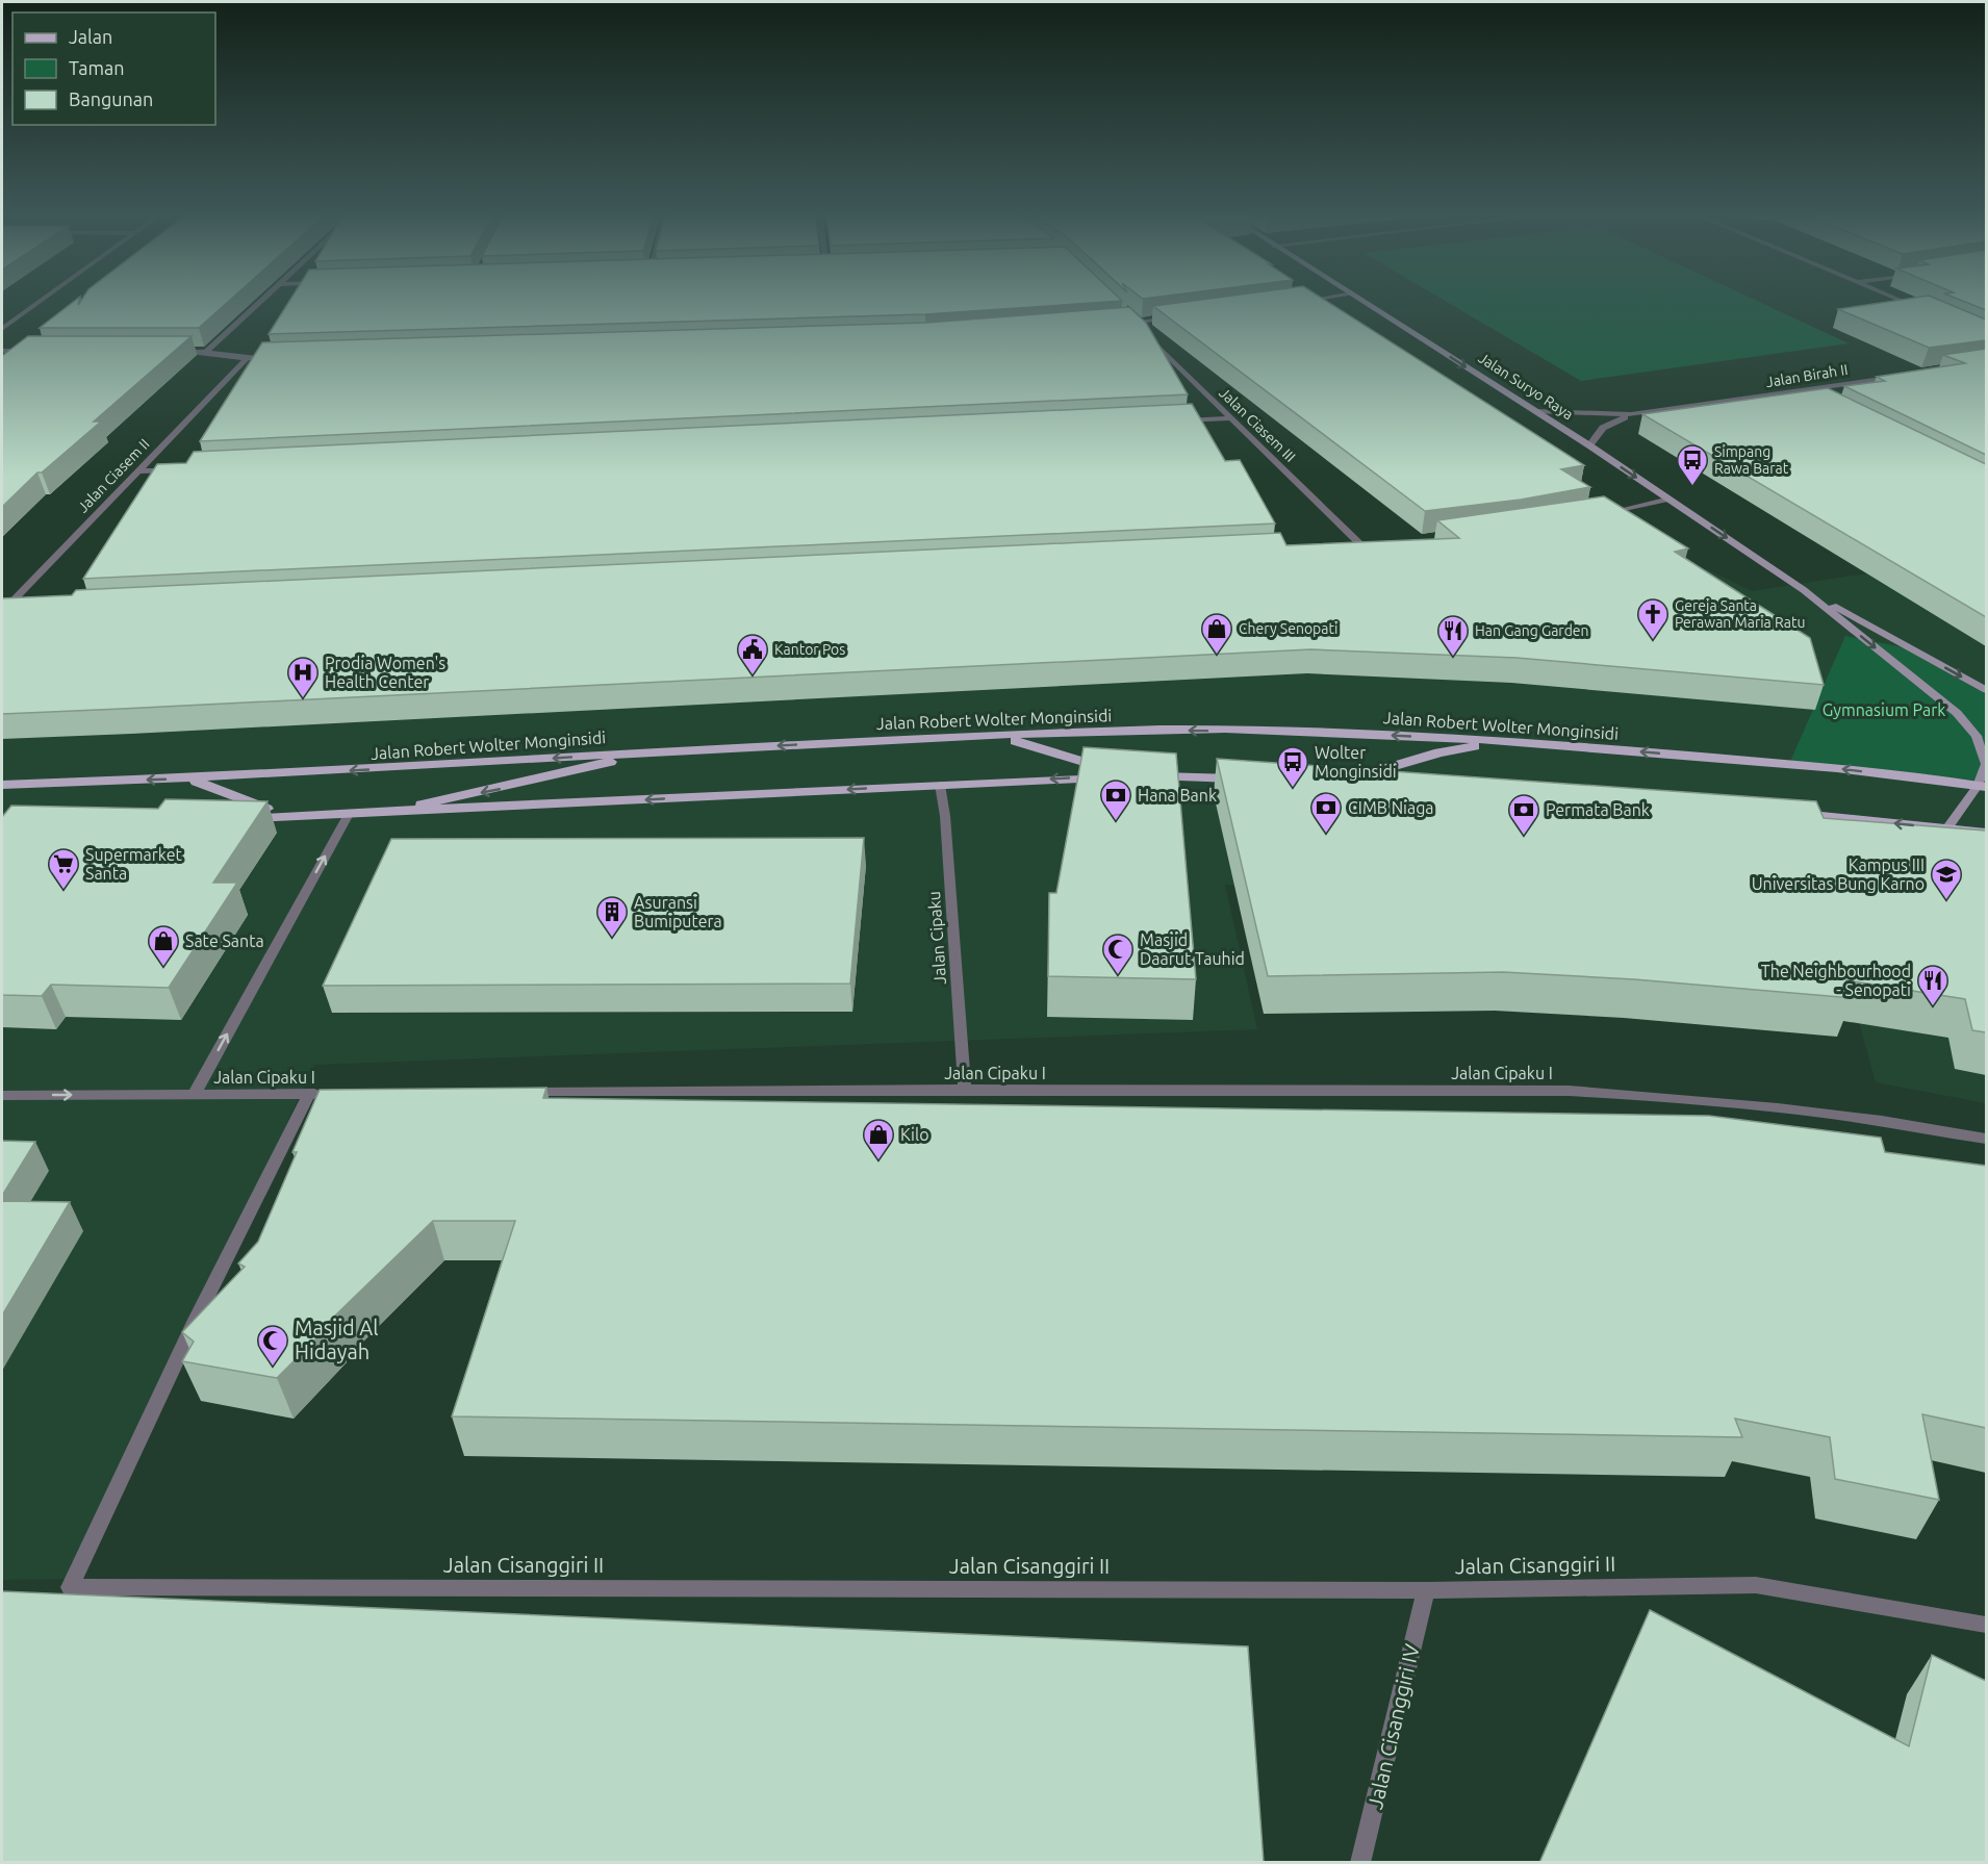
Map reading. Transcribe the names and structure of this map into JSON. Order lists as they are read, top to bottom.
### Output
{
  "streets": {
    "main road": ["Jalan Suryo Raya", "Jalan Robert Wolter Monginsidi"],
    "street": [
      "Jalan Birah II",
      "Jalan Ciasem III",
      "Jalan Ciasem II",
      "Jalan Cipaku",
      "Jalan Cipaku I",
      "Jalan Cisanggiri II",
      "Jalan Cisanggiri IV"
    ]
  },
  "crossings": [
    ["Jalan Birah II", "Jalan Suryo Raya"],
    ["Jalan Suryo Raya", "Jalan Robert Wolter Monginsidi"],
    ["Jalan Cipaku", "Jalan Cipaku I"],
    ["Jalan Cipaku I", "Jalan Cisanggiri II"],
    ["Jalan Cisanggiri II", "Jalan Cisanggiri IV"]
  ],
  "one_way": ["Jalan Suryo Raya"],
  "parks": ["Gymnasium Park"],
  "places": {
    "bus stop": ["Simpang Rawa Barat", "Wolter Monginsidi"],
    "church": ["Gereja Santa Perawan Maria Ratu"],
    "shop": ["Chery Senopati", "Sate Santa", "Kilo"],
    "restaurant": ["Han Gang Garden", "The Neighbourhood - Senopati"],
    "public building": ["Kantor Pos"],
    "hospital": ["Prodia Women's Health Center"],
    "bank": ["Hana Bank", "CIMB Niaga", "Permata Bank"],
    "supermarket": ["Supermarket Santa"],
    "school or university": ["Kampus III Universitas Bung Karno"],
    "building": ["Asuransi Bumiputera"],
    "mosque": ["Masjid Daarut Tauhid", "Masjid Al Hidayah"]
  },
  "legend": ["Jalan", "Taman", "Bangunan"]
}
